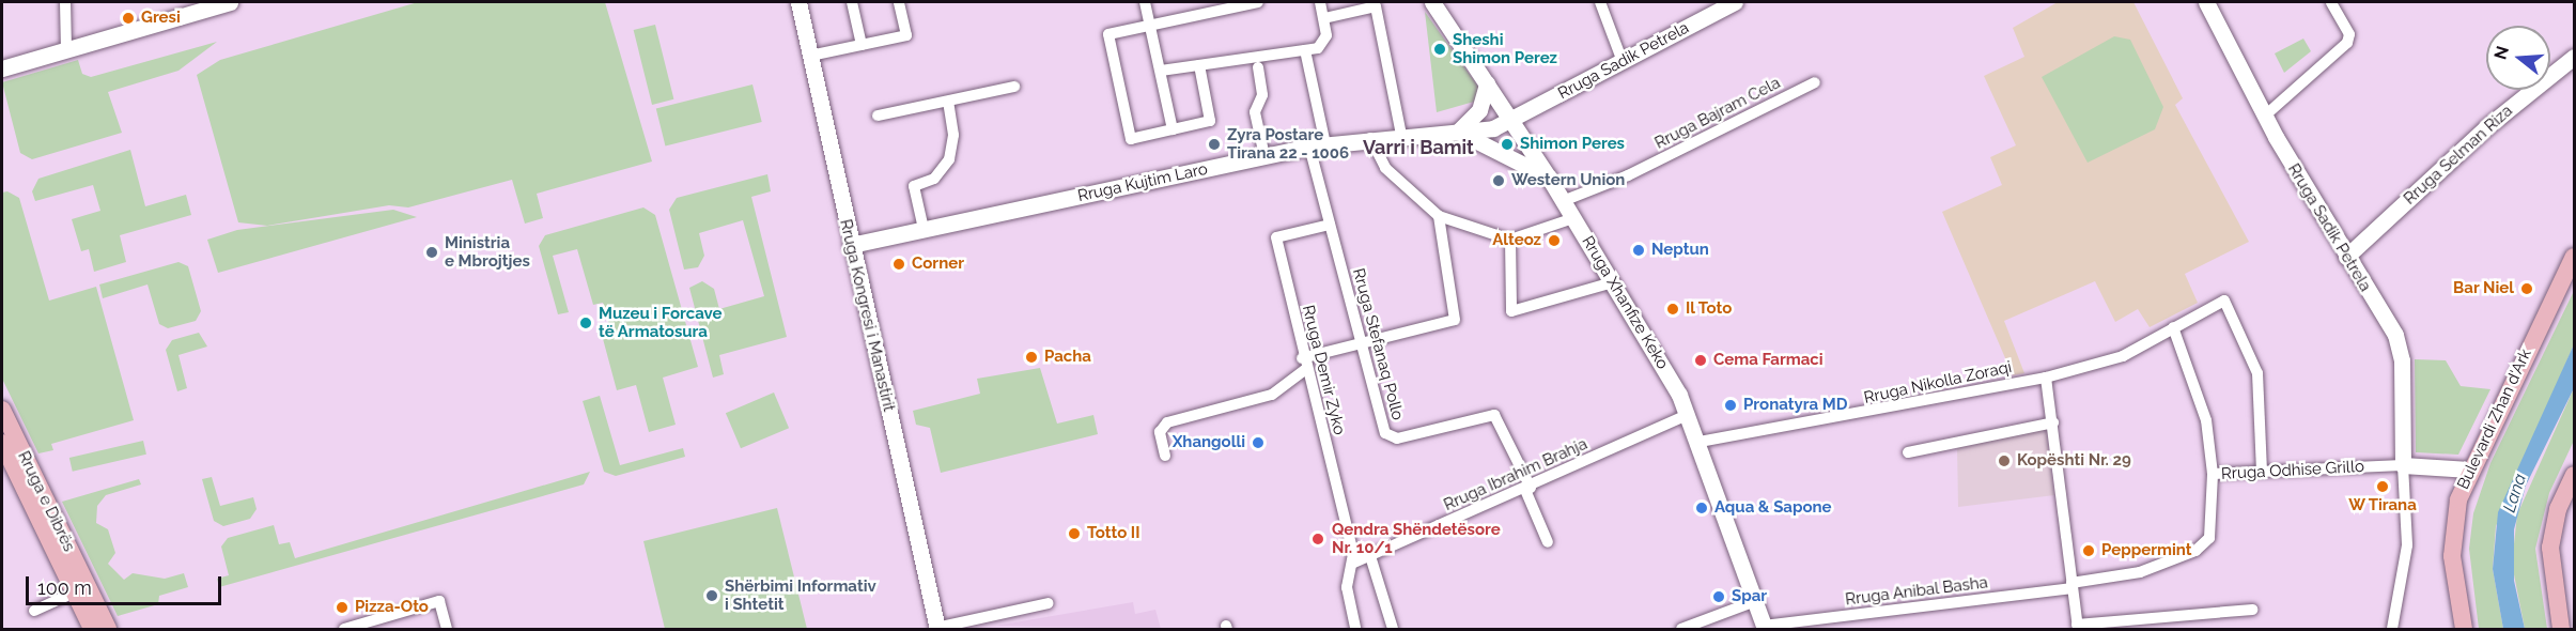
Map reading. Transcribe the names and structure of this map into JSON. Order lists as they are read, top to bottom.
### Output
{
  "streets": {
    "main road": ["Bulevardi Zhan d'Ark", "Rruga e Dibrës"],
    "street": [
      "Rruga Sadik Petrela",
      "Rruga Bajram Cela",
      "Rruga Selman Riza",
      "Rruga Kujtim Laro",
      "Rruga Xhanfize Keko",
      "Rruga Kongresi i Manastirit",
      "Rruga Stefanaq Pollo",
      "Rruga Demir Zyko",
      "Rruga Nikolla Zoraqi",
      "Rruga Odhise Grillo",
      "Rruga Ibrahim Brahja",
      "Rruga Anibal Basha"
    ]
  },
  "crossings": [
    ["Rruga Sadik Petrela", "Rruga Selman Riza"],
    ["Rruga Sadik Petrela", "Rruga Kujtim Laro"],
    ["Rruga Sadik Petrela", "Rruga Xhanfize Keko"],
    ["Rruga Sadik Petrela", "Rruga Odhise Grillo"],
    ["Rruga Bajram Cela", "Rruga Xhanfize Keko"],
    ["Rruga Kujtim Laro", "Rruga Xhanfize Keko"],
    ["Rruga Kujtim Laro", "Rruga Kongresi i Manastirit"],
    ["Rruga Kujtim Laro", "Rruga Stefanaq Pollo"],
    ["Rruga Xhanfize Keko", "Rruga Nikolla Zoraqi"],
    ["Rruga Xhanfize Keko", "Rruga Ibrahim Brahja"],
    ["Rruga Xhanfize Keko", "Rruga Anibal Basha"],
    ["Rruga Stefanaq Pollo", "Rruga Demir Zyko"],
    ["Rruga Stefanaq Pollo", "Rruga Ibrahim Brahja"],
    ["Rruga Demir Zyko", "Rruga Ibrahim Brahja"],
    ["Rruga Nikolla Zoraqi", "Rruga Odhise Grillo"],
    ["Bulevardi Zhan d'Ark", "Rruga Odhise Grillo"],
    ["Rruga Odhise Grillo", "Rruga Anibal Basha"]
  ],
  "districts": ["Varri i Bamit"],
  "water": ["Lana"],
  "places": [
    "Gresi",
    "Sheshi Shimon Perez",
    "Zyra Postare Tirana 22 - 1006",
    "Shimon Peres",
    "Western Union",
    "Alteoz",
    "Neptun",
    "Ministria e Mbrojtjes",
    "Corner",
    "Bar Niel",
    "Il Toto",
    "Muzeu i Forcave të Armatosura",
    "Pacha",
    "Cema Farmaci",
    "Pronatyra MD",
    "Xhangolli",
    "Kopështi Nr. 29",
    "W Tirana",
    "Aqua & Sapone",
    "Totto II",
    "Qendra Shëndetësore Nr. 10/1",
    "Peppermint",
    "Shërbimi Informativ i Shtetit",
    "Spar",
    "Pizza-Oto"
  ],
  "scale_bar": "100 m",
  "north": "left"
}
